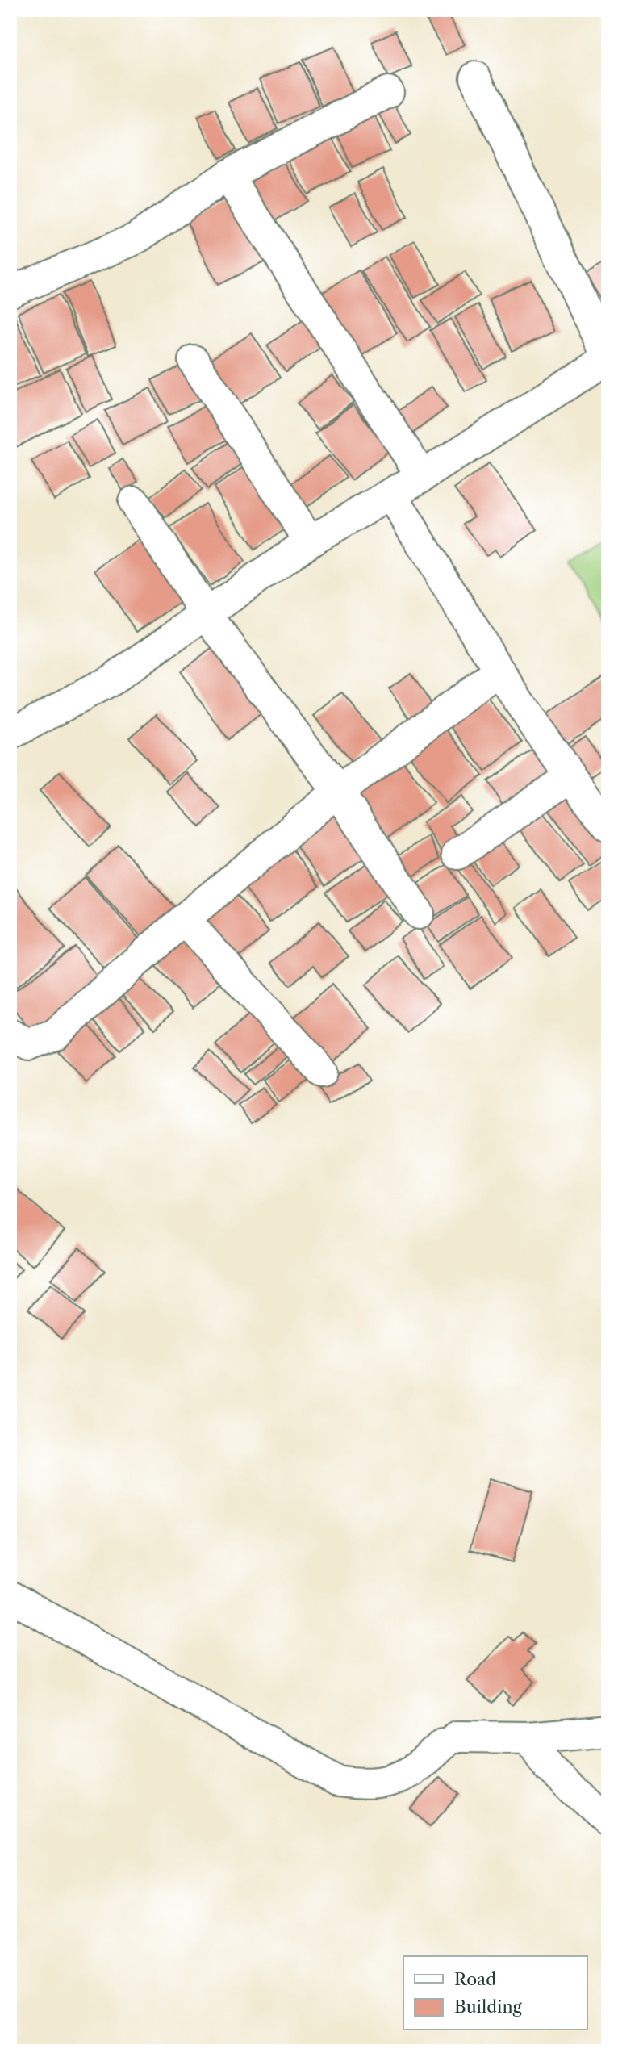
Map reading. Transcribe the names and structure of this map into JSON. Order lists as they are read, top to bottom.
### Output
{
  "legend": ["Road", "Building"]
}
